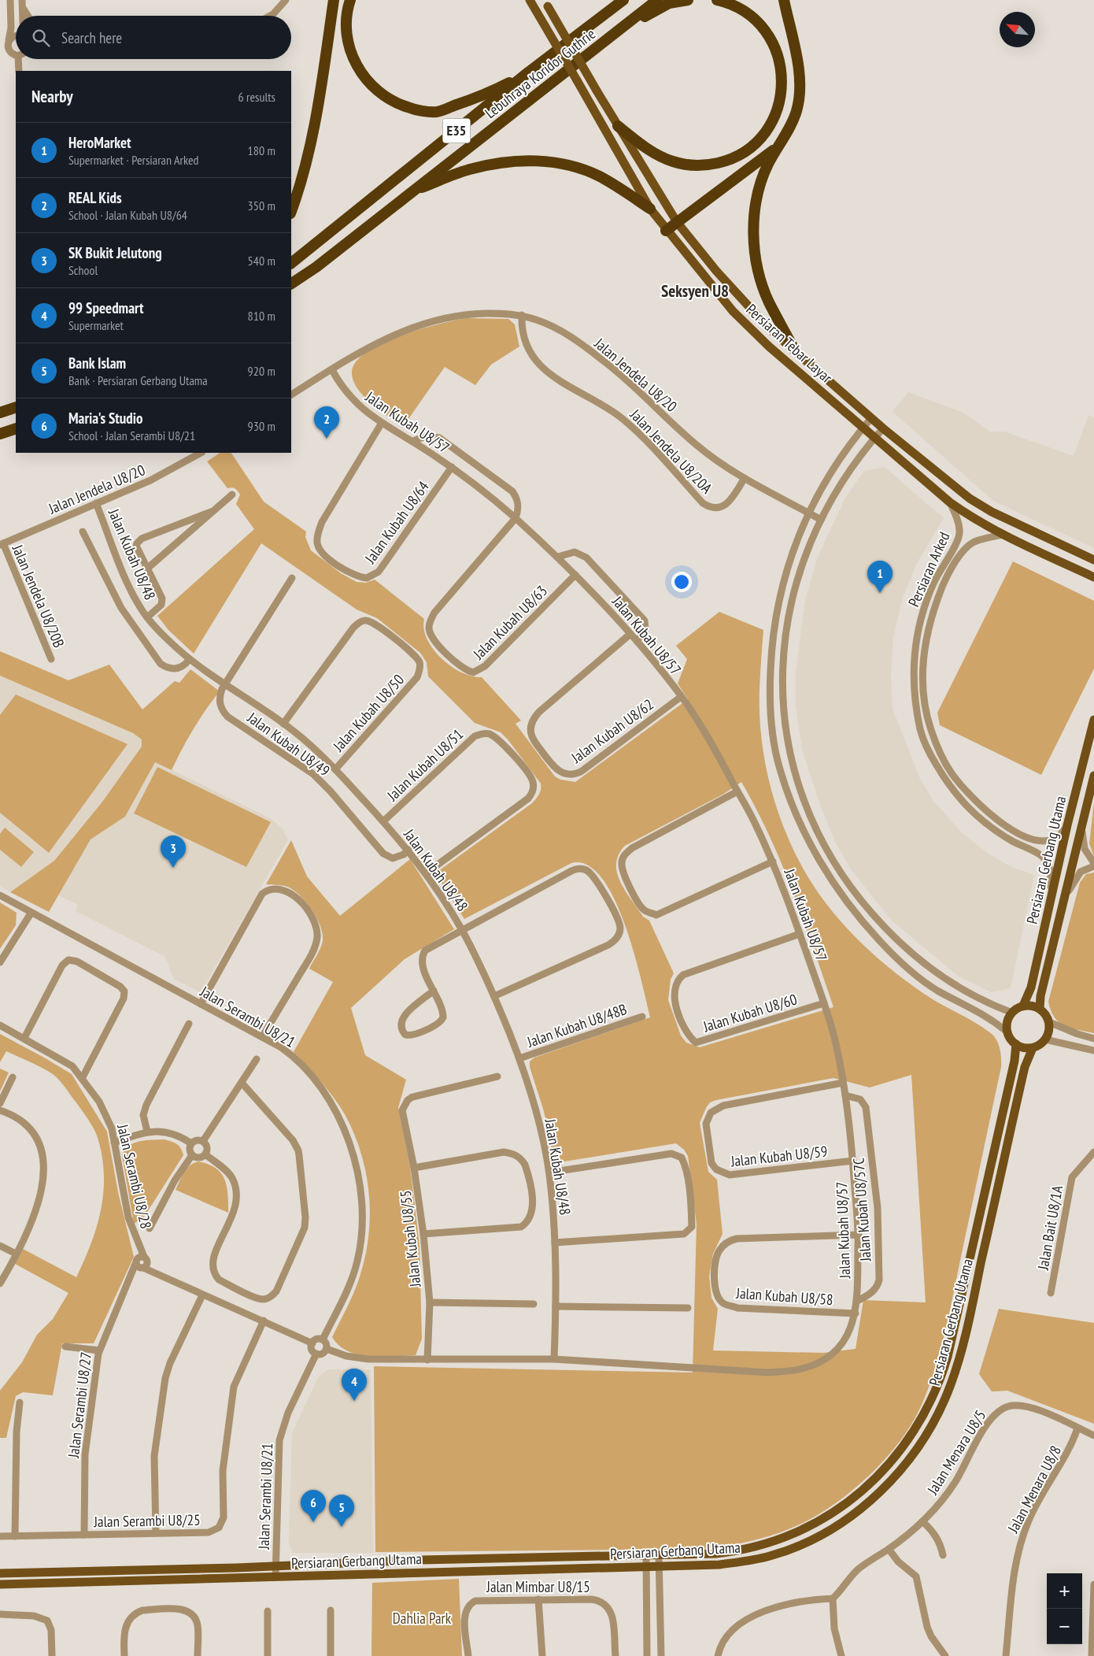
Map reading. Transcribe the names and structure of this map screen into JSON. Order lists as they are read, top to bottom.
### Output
{
  "streets": {
    "highway": ["Lebuhraya Koridor Guthrie", "E35"],
    "main road": ["Persiaran Tebar Layar", "Persiaran Gerbang Utama"],
    "street": [
      "Jalan Jendela U8/20",
      "Jalan Kubah U8/57",
      "Jalan Jendela U8/20A",
      "Jalan Kubah U8/64",
      "Jalan Kubah U8/48",
      "Persiaran Arked",
      "Jalan Jendela U8/20B",
      "Jalan Kubah U8/63",
      "Jalan Kubah U8/50",
      "Jalan Kubah U8/62",
      "Jalan Kubah U8/49",
      "Jalan Kubah U8/51",
      "Jalan Kubah U8/60",
      "Jalan Serambi U8/21",
      "Jalan Kubah U8/48B",
      "Jalan Kubah U8/59",
      "Jalan Serambi U8/28",
      "Jalan Kubah U8/57C",
      "Jalan Bait U8/1A",
      "Jalan Kubah U8/55",
      "Jalan Kubah U8/58",
      "Jalan Serambi U8/27",
      "Jalan Menara U8/5",
      "Jalan Menara U8/8",
      "Jalan Serambi U8/25",
      "Jalan Mimbar U8/15"
    ]
  },
  "crossings": [
    ["Persiaran Tebar Layar", "Persiaran Arked"],
    ["Jalan Jendela U8/20", "Jalan Kubah U8/57"],
    ["Jalan Jendela U8/20", "Jalan Jendela U8/20A"],
    ["Jalan Jendela U8/20", "Jalan Kubah U8/48"],
    ["Jalan Jendela U8/20", "Jalan Jendela U8/20B"],
    ["Jalan Kubah U8/57", "Jalan Kubah U8/64"],
    ["Jalan Kubah U8/57", "Jalan Kubah U8/48"],
    ["Jalan Kubah U8/57", "Jalan Kubah U8/63"],
    ["Jalan Kubah U8/57", "Jalan Kubah U8/62"],
    ["Jalan Kubah U8/57", "Jalan Kubah U8/60"],
    ["Jalan Kubah U8/57", "Jalan Serambi U8/21"],
    ["Jalan Kubah U8/57", "Jalan Kubah U8/59"],
    ["Jalan Kubah U8/57", "Jalan Kubah U8/57C"],
    ["Jalan Kubah U8/57", "Jalan Kubah U8/55"],
    ["Jalan Kubah U8/57", "Jalan Kubah U8/58"],
    ["Jalan Kubah U8/48", "Jalan Kubah U8/50"],
    ["Jalan Kubah U8/48", "Jalan Kubah U8/49"],
    ["Jalan Kubah U8/48", "Jalan Kubah U8/51"],
    ["Jalan Kubah U8/48", "Jalan Kubah U8/48B"],
    ["Persiaran Arked", "Persiaran Gerbang Utama"],
    ["Persiaran Gerbang Utama", "Jalan Serambi U8/21"],
    ["Jalan Serambi U8/28", "Jalan Serambi U8/27"],
    ["Jalan Serambi U8/27", "Jalan Serambi U8/25"],
    ["Jalan Menara U8/5", "Jalan Menara U8/8"]
  ],
  "districts": ["Seksyen U8"],
  "parks": ["Dahlia Park"],
  "north": "top left",
  "page": {
    "search": "Search here",
    "heading": ["Nearby", "6 results"],
    "list": [
      {
        "mark": "1",
        "name": "HeroMarket",
        "note": "Supermarket · Persiaran Arked",
        "value": "180 m"
      },
      {
        "mark": "2",
        "name": "REAL Kids",
        "note": "School · Jalan Kubah U8/64",
        "value": "350 m"
      },
      {
        "mark": "3",
        "name": "SK Bukit Jelutong",
        "note": "School",
        "value": "540 m"
      },
      {
        "mark": "4",
        "name": "99 Speedmart",
        "note": "Supermarket",
        "value": "810 m"
      },
      {
        "mark": "5",
        "name": "Bank Islam",
        "note": "Bank · Persiaran Gerbang Utama",
        "value": "920 m"
      },
      {
        "mark": "6",
        "name": "Maria's Studio",
        "note": "School · Jalan Serambi U8/21",
        "value": "930 m"
      }
    ],
    "pins": [
      "2",
      "1",
      "3",
      "4",
      "6",
      "5"
    ],
    "map_buttons": ["+", "−"]
  }
}
